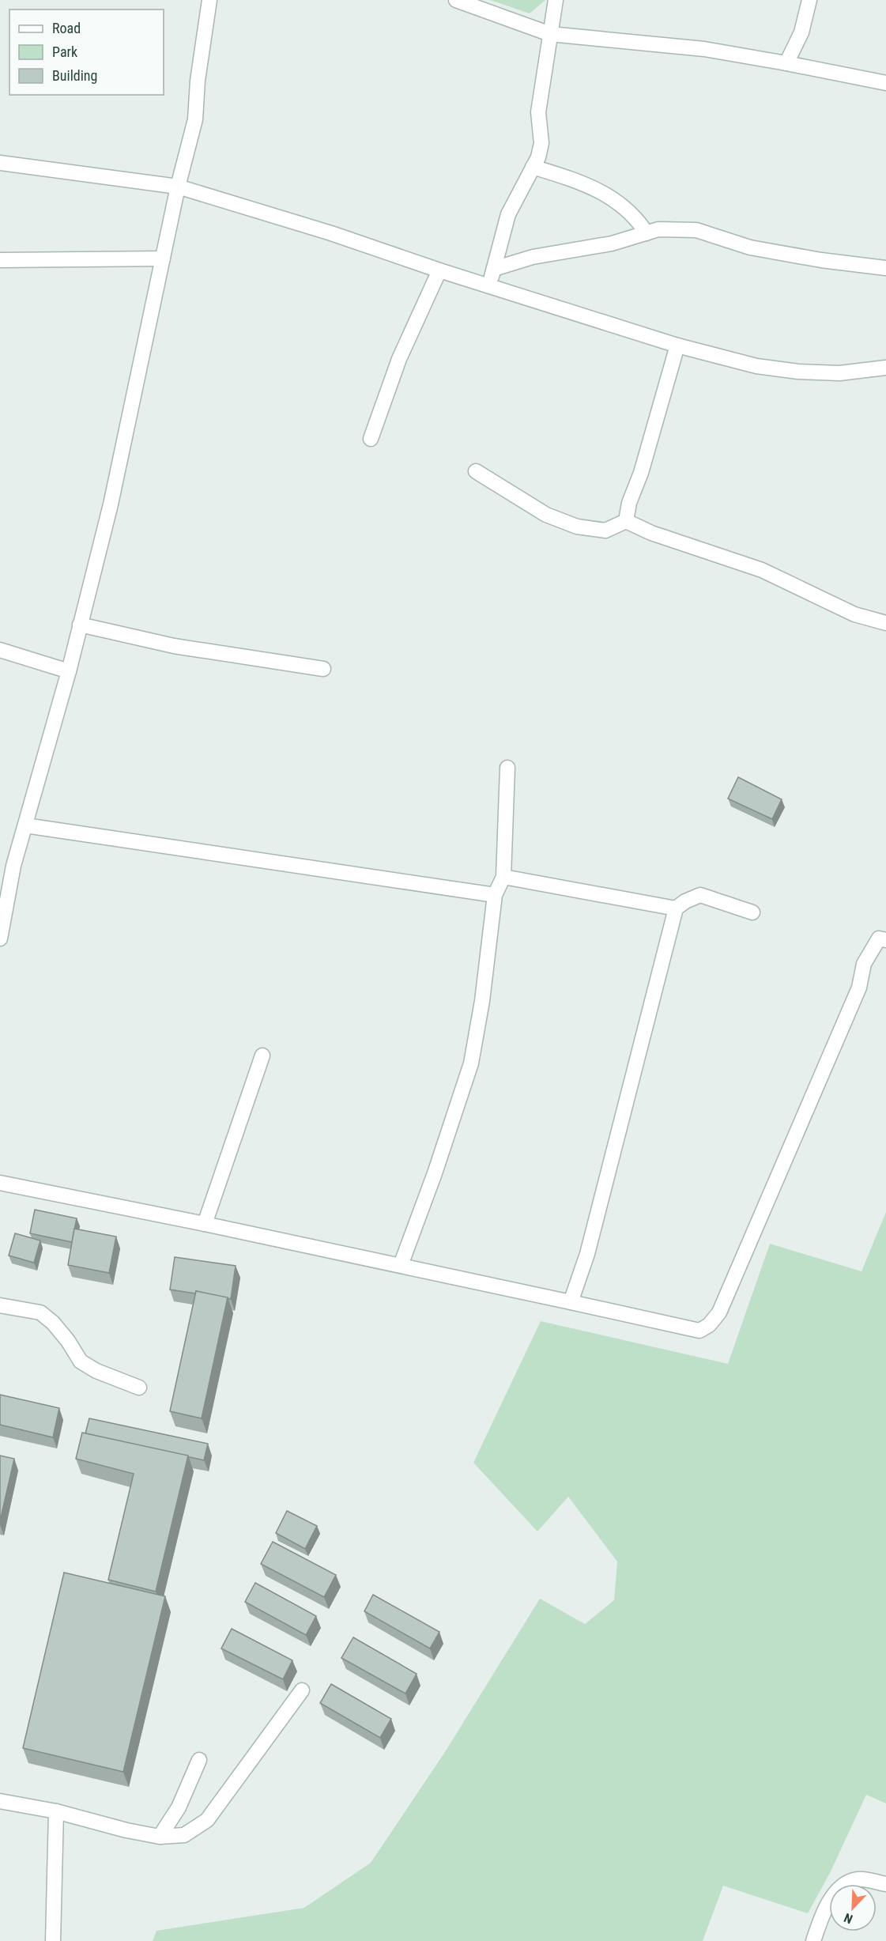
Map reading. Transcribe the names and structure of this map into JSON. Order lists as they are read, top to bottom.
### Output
{
  "legend": ["Road", "Park", "Building"],
  "north": "bottom left"
}
